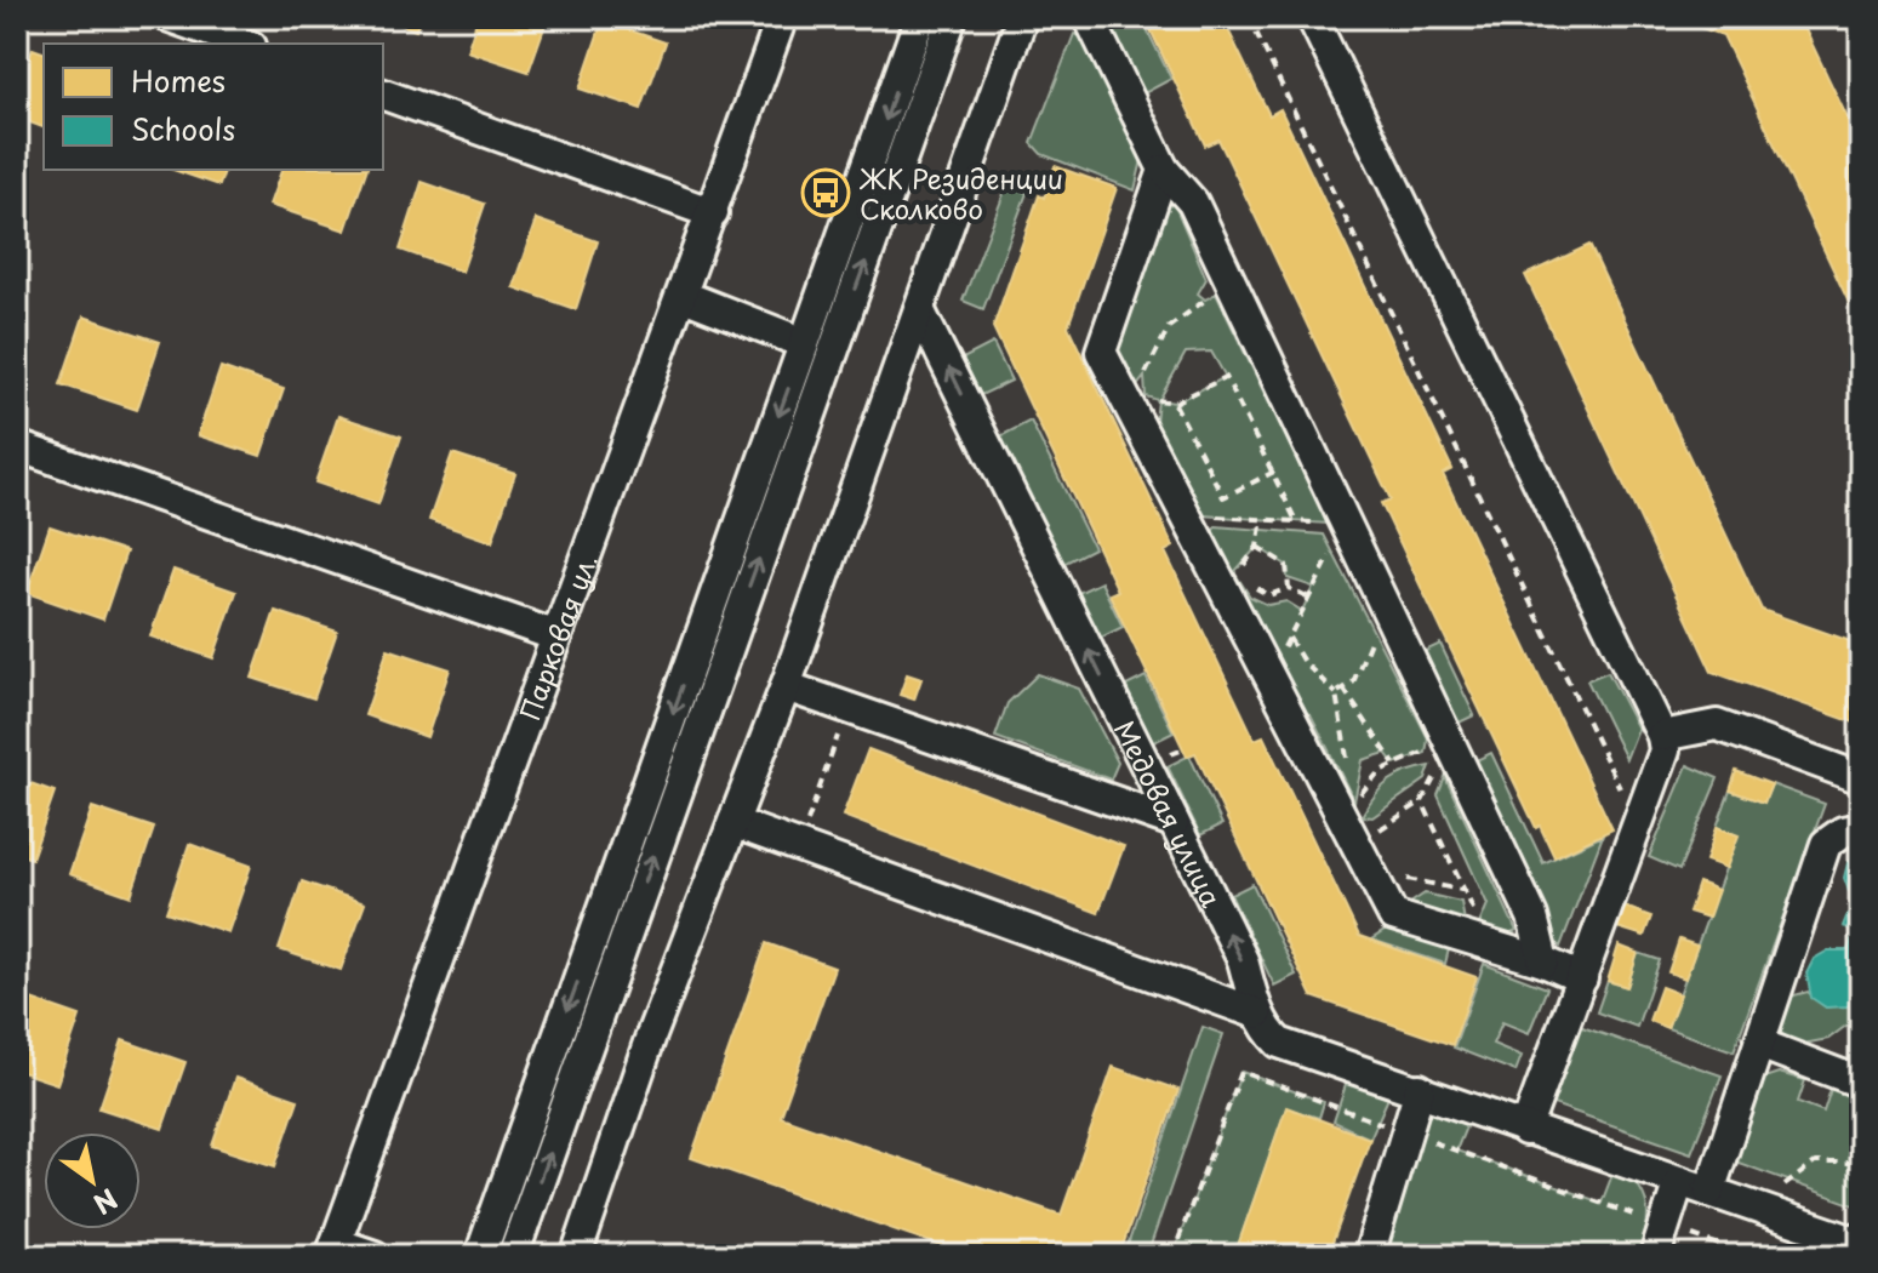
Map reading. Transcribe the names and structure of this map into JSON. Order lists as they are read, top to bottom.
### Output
{
  "streets": {
    "street": ["Парковая ул.", "Медовая улица"]
  },
  "places": {
    "bus stop": ["ЖК Резиденции Сколково"]
  },
  "legend": ["Homes", "Schools"],
  "north": "bottom right"
}
